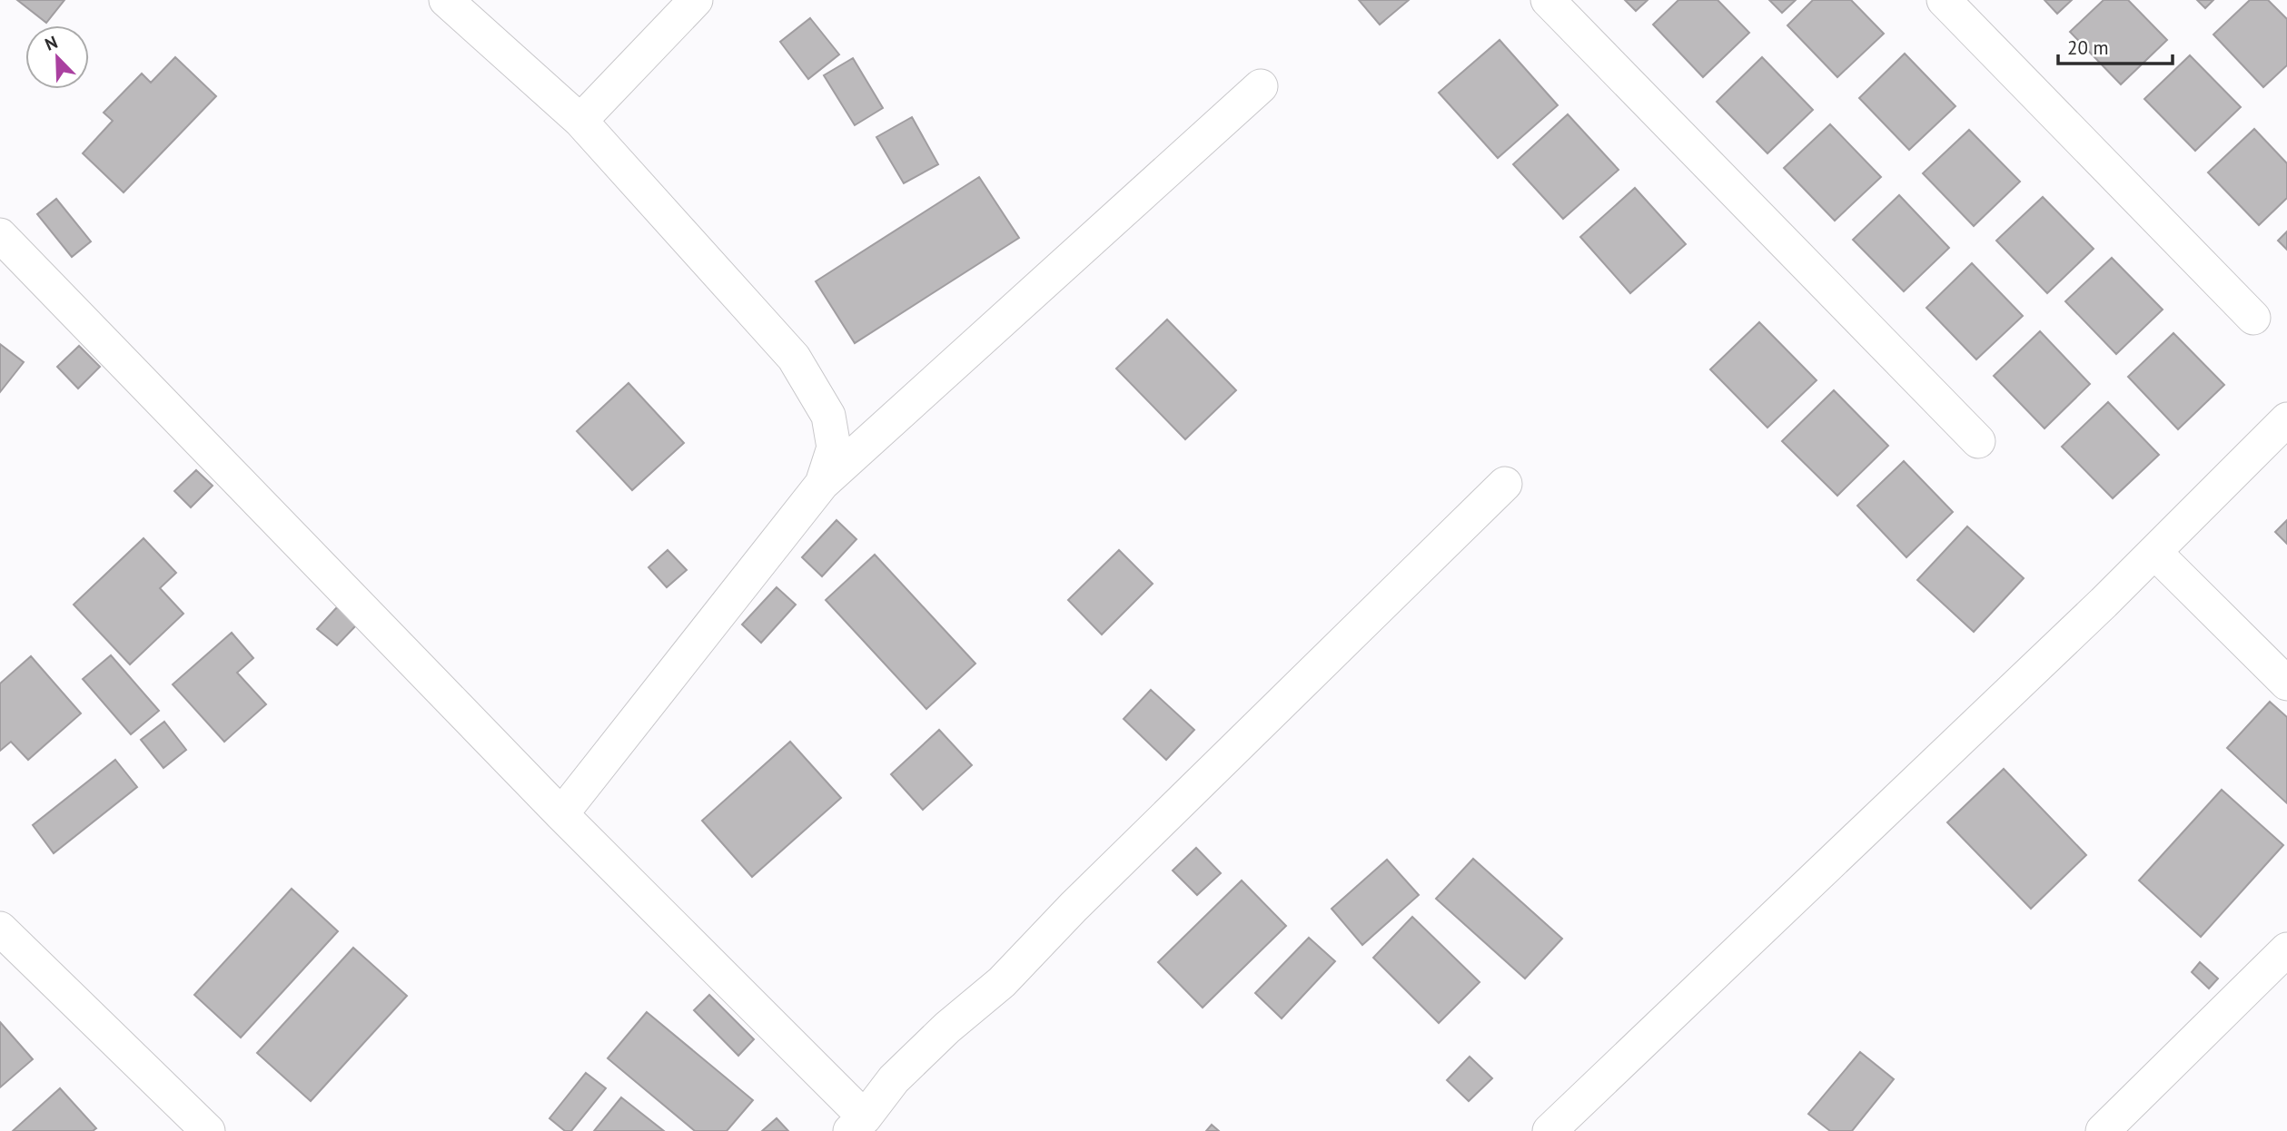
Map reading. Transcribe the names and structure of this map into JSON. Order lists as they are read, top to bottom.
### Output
{
  "scale_bar": "20 m",
  "north": "top left"
}
